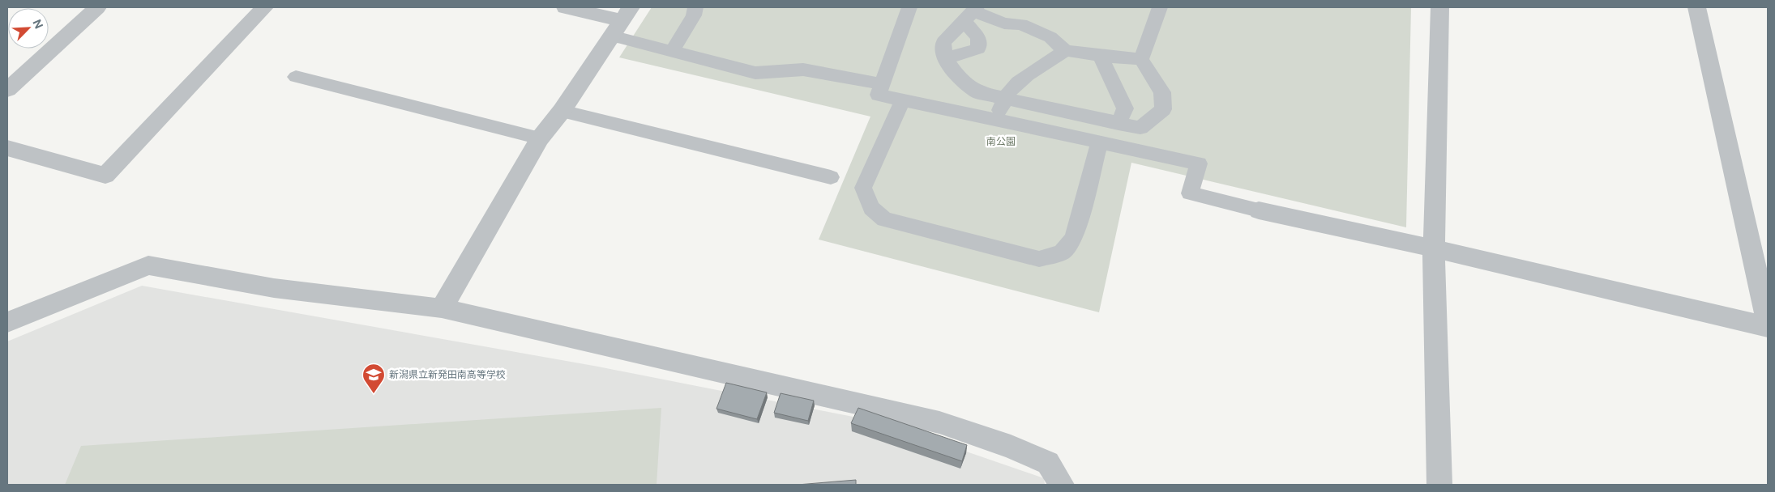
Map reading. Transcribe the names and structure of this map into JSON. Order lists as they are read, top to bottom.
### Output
{
  "parks": ["南公園"],
  "places": {
    "school or university": ["新潟県立新発田南高等学校"]
  },
  "north": "top right"
}
